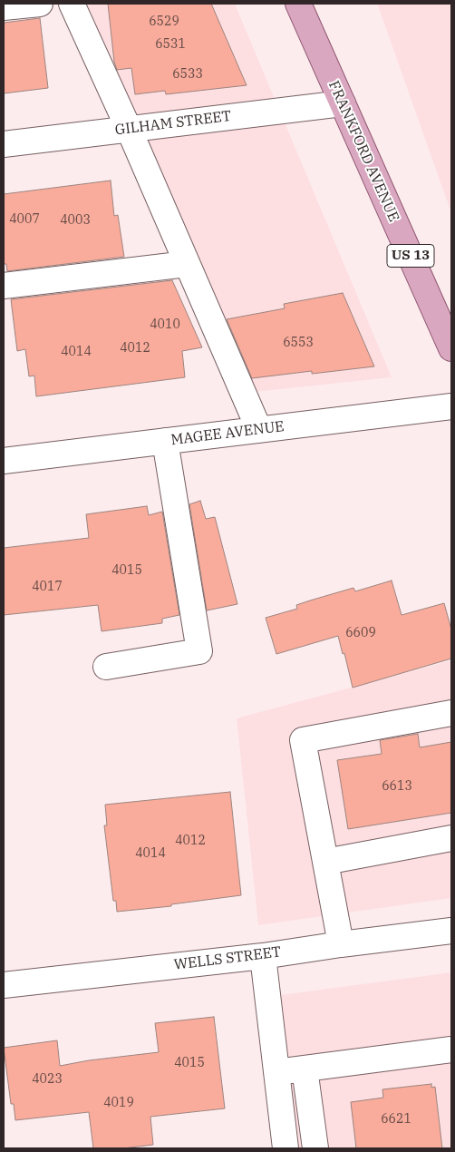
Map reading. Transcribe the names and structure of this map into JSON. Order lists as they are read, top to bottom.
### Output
{
  "streets": {
    "main road": ["FRANKFORD AVENUE", "US 13"],
    "street": ["GILHAM STREET", "MAGEE AVENUE", "WELLS STREET"]
  },
  "crossings": [
    ["GILHAM STREET", "FRANKFORD AVENUE"]
  ],
  "house_numbers": [
    "6529",
    "6531",
    "6533",
    "4007",
    "4003",
    "4010",
    "6553",
    "4012",
    "4014",
    "4015",
    "4017",
    "6609",
    "6613",
    "4012",
    "4014",
    "4015",
    "4023",
    "4019",
    "6621"
  ]
}
